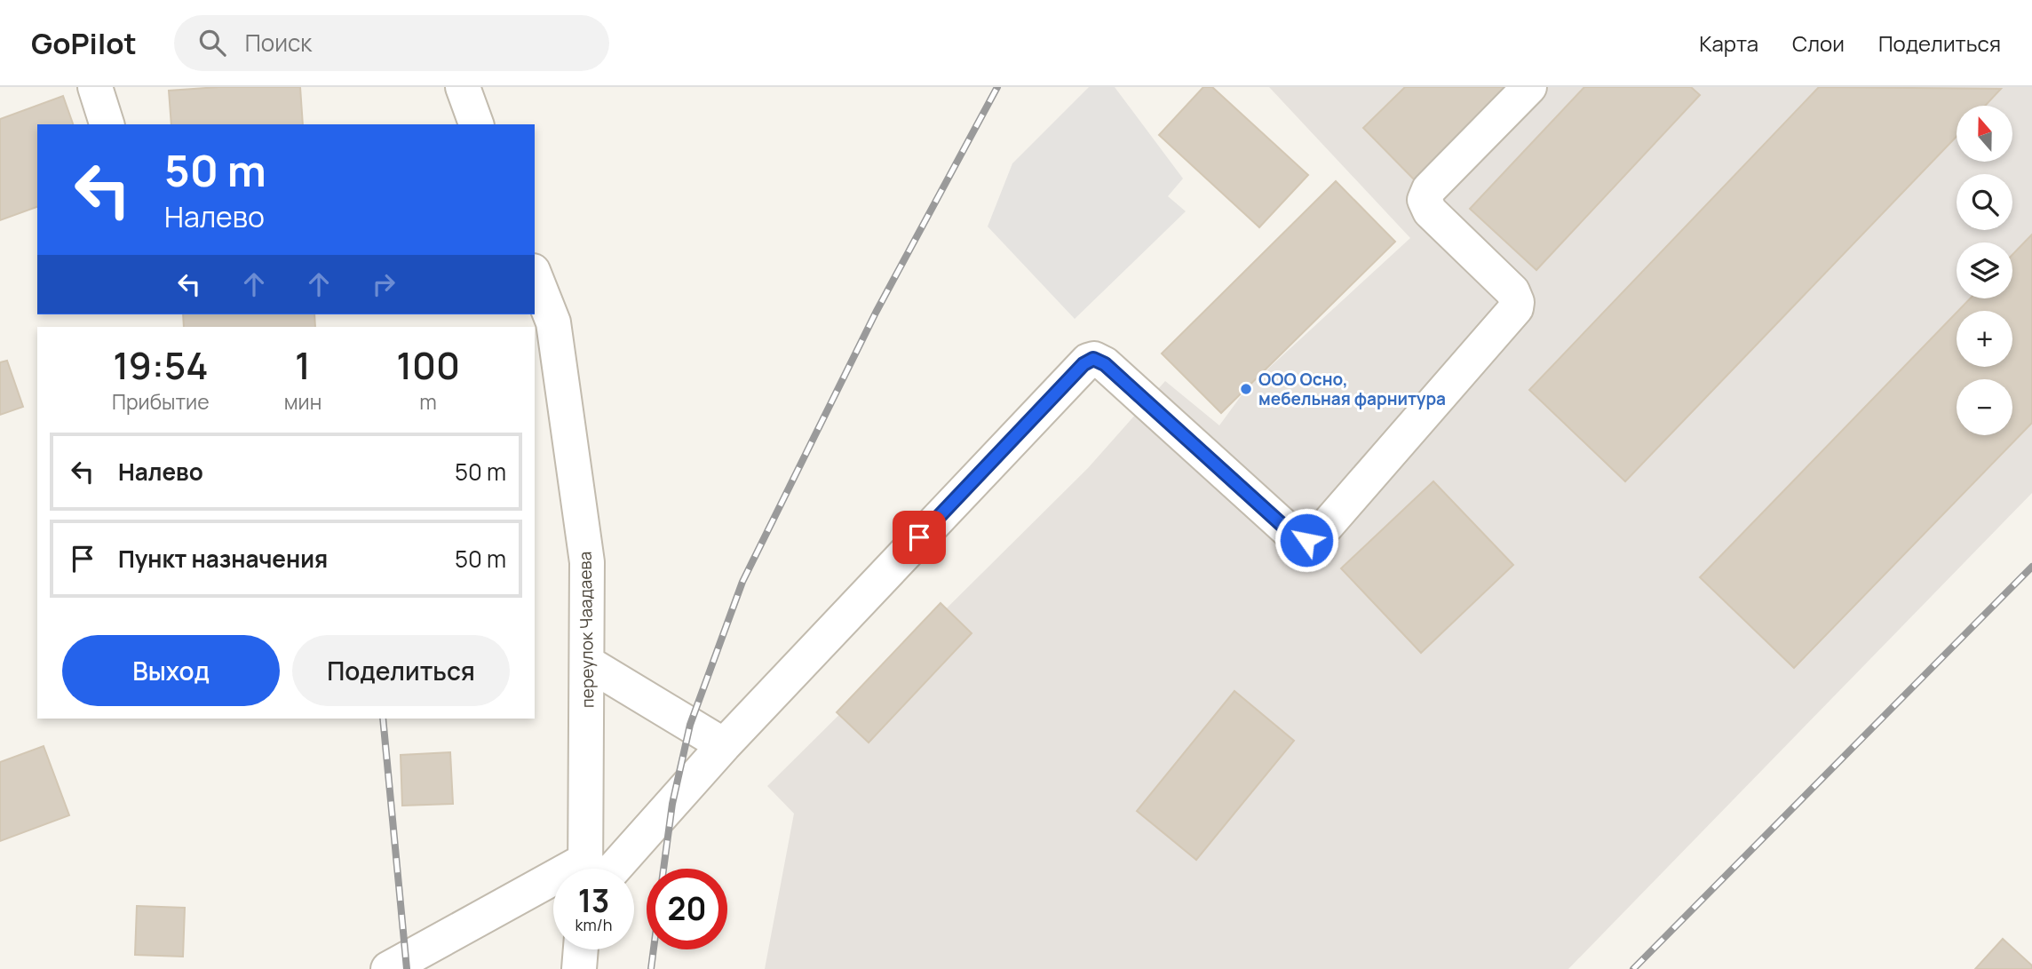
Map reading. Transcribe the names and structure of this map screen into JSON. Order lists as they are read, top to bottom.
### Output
{
  "streets": {
    "street": ["переулок Чаадаева"]
  },
  "places": ["ООО Осно, мебельная фарнитура"],
  "north": "top",
  "page": {
    "header": "GoPilot",
    "search": "Поиск",
    "nav": ["Карта", "Слои", "Поделиться"],
    "map_buttons": ["+", "−"],
    "turn": ["50 m", "Налево"],
    "eta": [
      "19:54",
      "Прибытие",
      "1",
      "мин",
      "100",
      "m"
    ],
    "list": [
      {
        "name": "Налево",
        "value": "50 m"
      },
      {
        "name": "Пункт назначения",
        "value": "50 m"
      }
    ],
    "buttons": ["Выход", "Поделиться"],
    "speed": "13 km/h",
    "limit": "20"
  }
}
